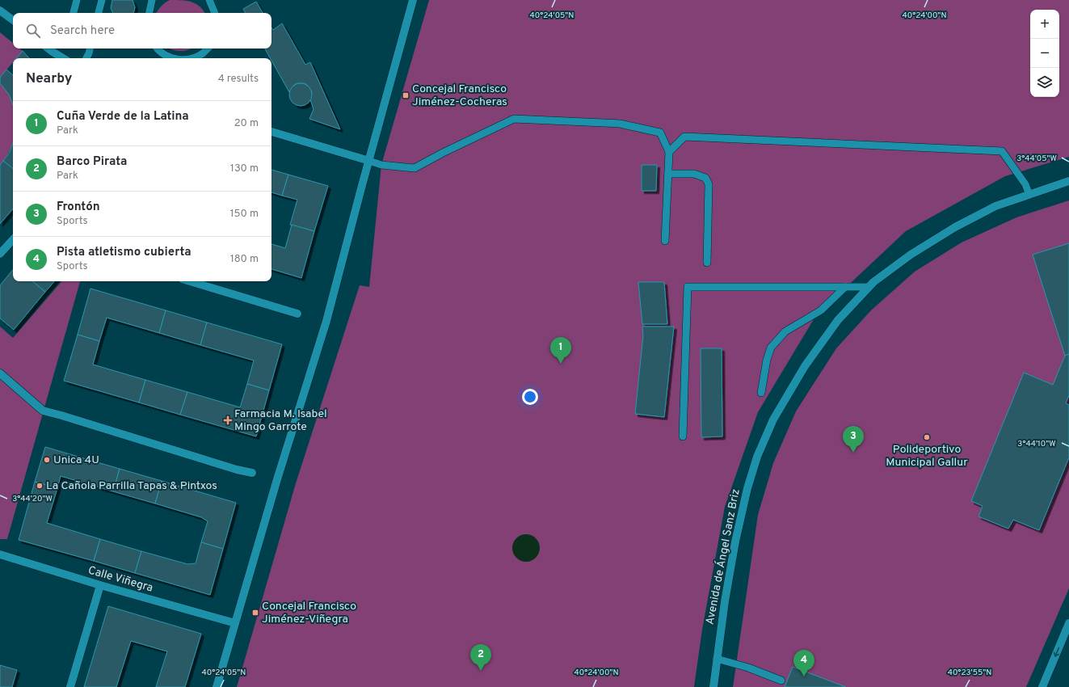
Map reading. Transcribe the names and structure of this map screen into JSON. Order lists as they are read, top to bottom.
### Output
{
  "streets": {
    "street": ["Avenida de Ángel Sanz Briz", "Calle Viñegra"]
  },
  "places": {
    "transit": ["Concejal Francisco Jiménez-Cocheras", "Concejal Francisco Jiménez-Viñegra"],
    "health": ["Farmacia M. Isabel Mingo Garrote"],
    "other": ["Polideportivo Municipal Gallur", "Unica 4U", "La Cañola Parrilla Tapas & Pintxos"]
  },
  "page": {
    "map_buttons": ["+", "−"],
    "search": "Search here",
    "heading": ["Nearby", "4 results"],
    "list": [
      {
        "mark": "1",
        "name": "Cuña Verde de la Latina",
        "note": "Park",
        "value": "20 m"
      },
      {
        "mark": "2",
        "name": "Barco Pirata",
        "note": "Park",
        "value": "130 m"
      },
      {
        "mark": "3",
        "name": "Frontón",
        "note": "Sports",
        "value": "150 m"
      },
      {
        "mark": "4",
        "name": "Pista atletismo cubierta",
        "note": "Sports",
        "value": "180 m"
      }
    ],
    "pins": [
      "1",
      "3",
      "2",
      "4"
    ]
  },
  "coordinates": [
    "40°24'05\"N",
    "40°24'00\"N",
    "3°44'05\"W",
    "3°44'10\"W",
    "3°44'20\"W",
    "40°23'55\"N"
  ]
}
